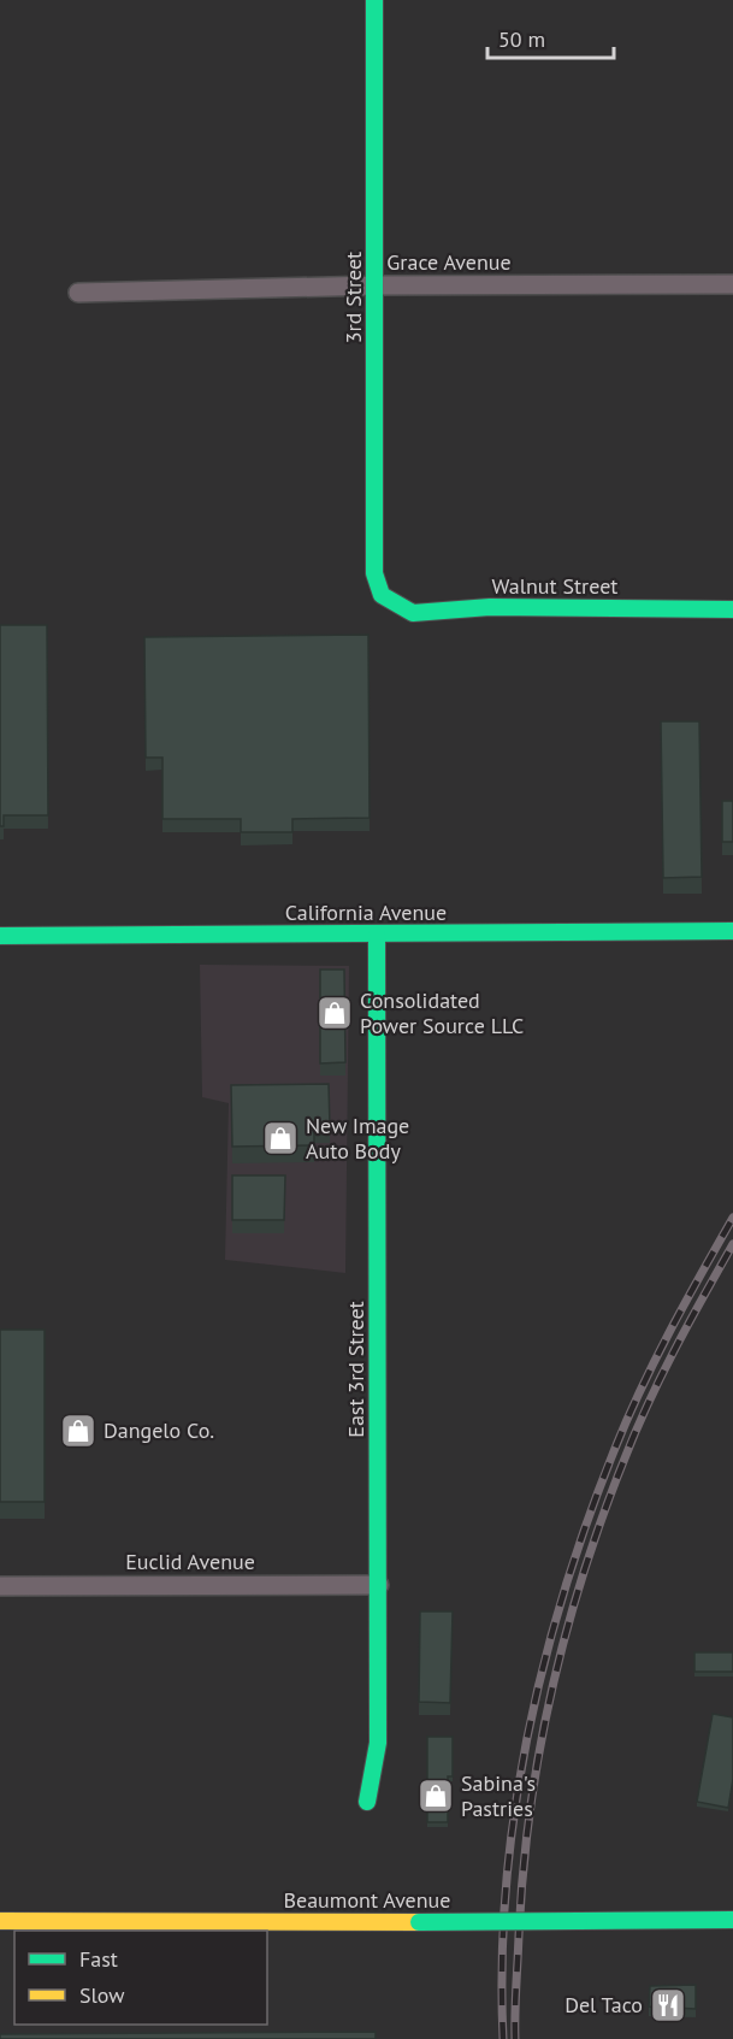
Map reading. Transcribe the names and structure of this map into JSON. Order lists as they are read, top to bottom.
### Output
{
  "streets": {
    "main road": [
      "3rd Street",
      "Walnut Street",
      "California Avenue",
      "East 3rd Street",
      "Beaumont Avenue"
    ],
    "street": ["Grace Avenue", "Euclid Avenue"]
  },
  "crossings": [
    ["Grace Avenue", "3rd Street"],
    ["3rd Street", "Walnut Street"],
    ["California Avenue", "East 3rd Street"],
    ["East 3rd Street", "Euclid Avenue"]
  ],
  "places": {
    "shop": [
      "Consolidated Power Source LLC",
      "New Image Auto Body",
      "Dangelo Co.",
      "Sabina's Pastries"
    ],
    "restaurant": ["Del Taco"]
  },
  "legend": ["Fast", "Slow"],
  "scale_bar": "50 m"
}
